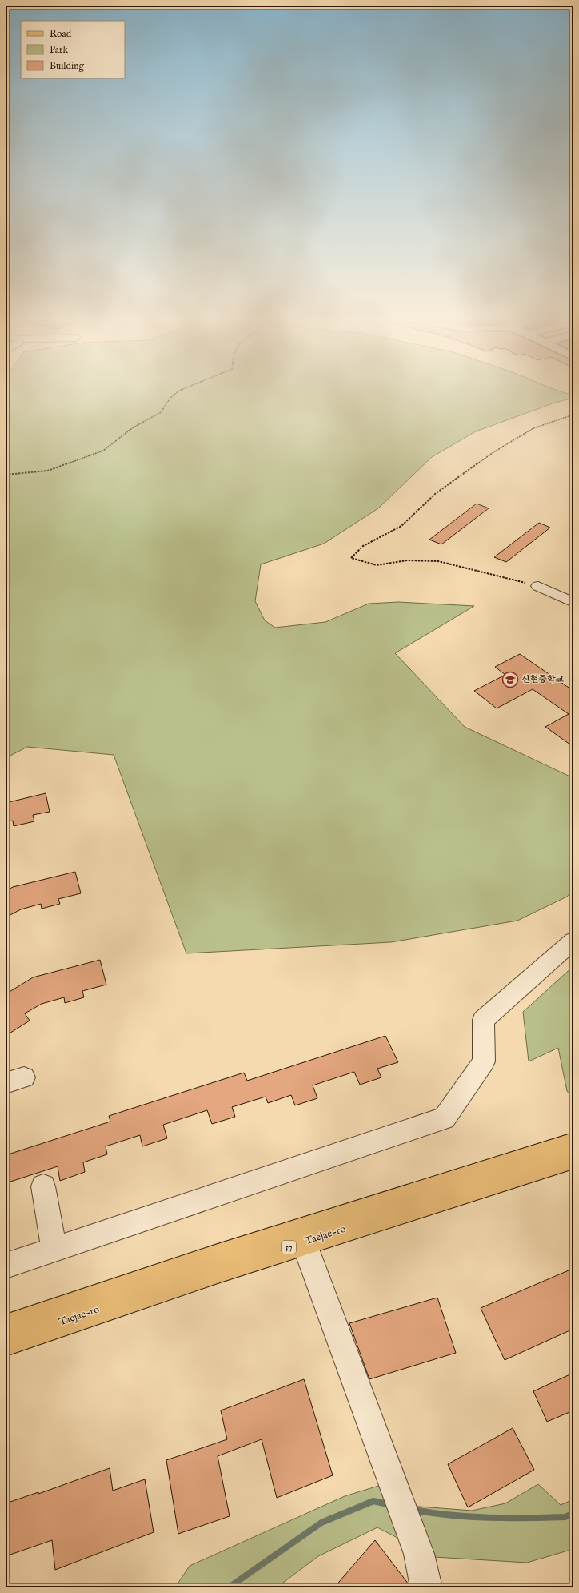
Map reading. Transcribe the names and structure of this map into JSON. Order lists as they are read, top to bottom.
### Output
{
  "streets": {
    "main road": ["Taejae-ro", "57"]
  },
  "places": {
    "school or university": ["신현중학교"]
  },
  "legend": ["Road", "Park", "Building"]
}
